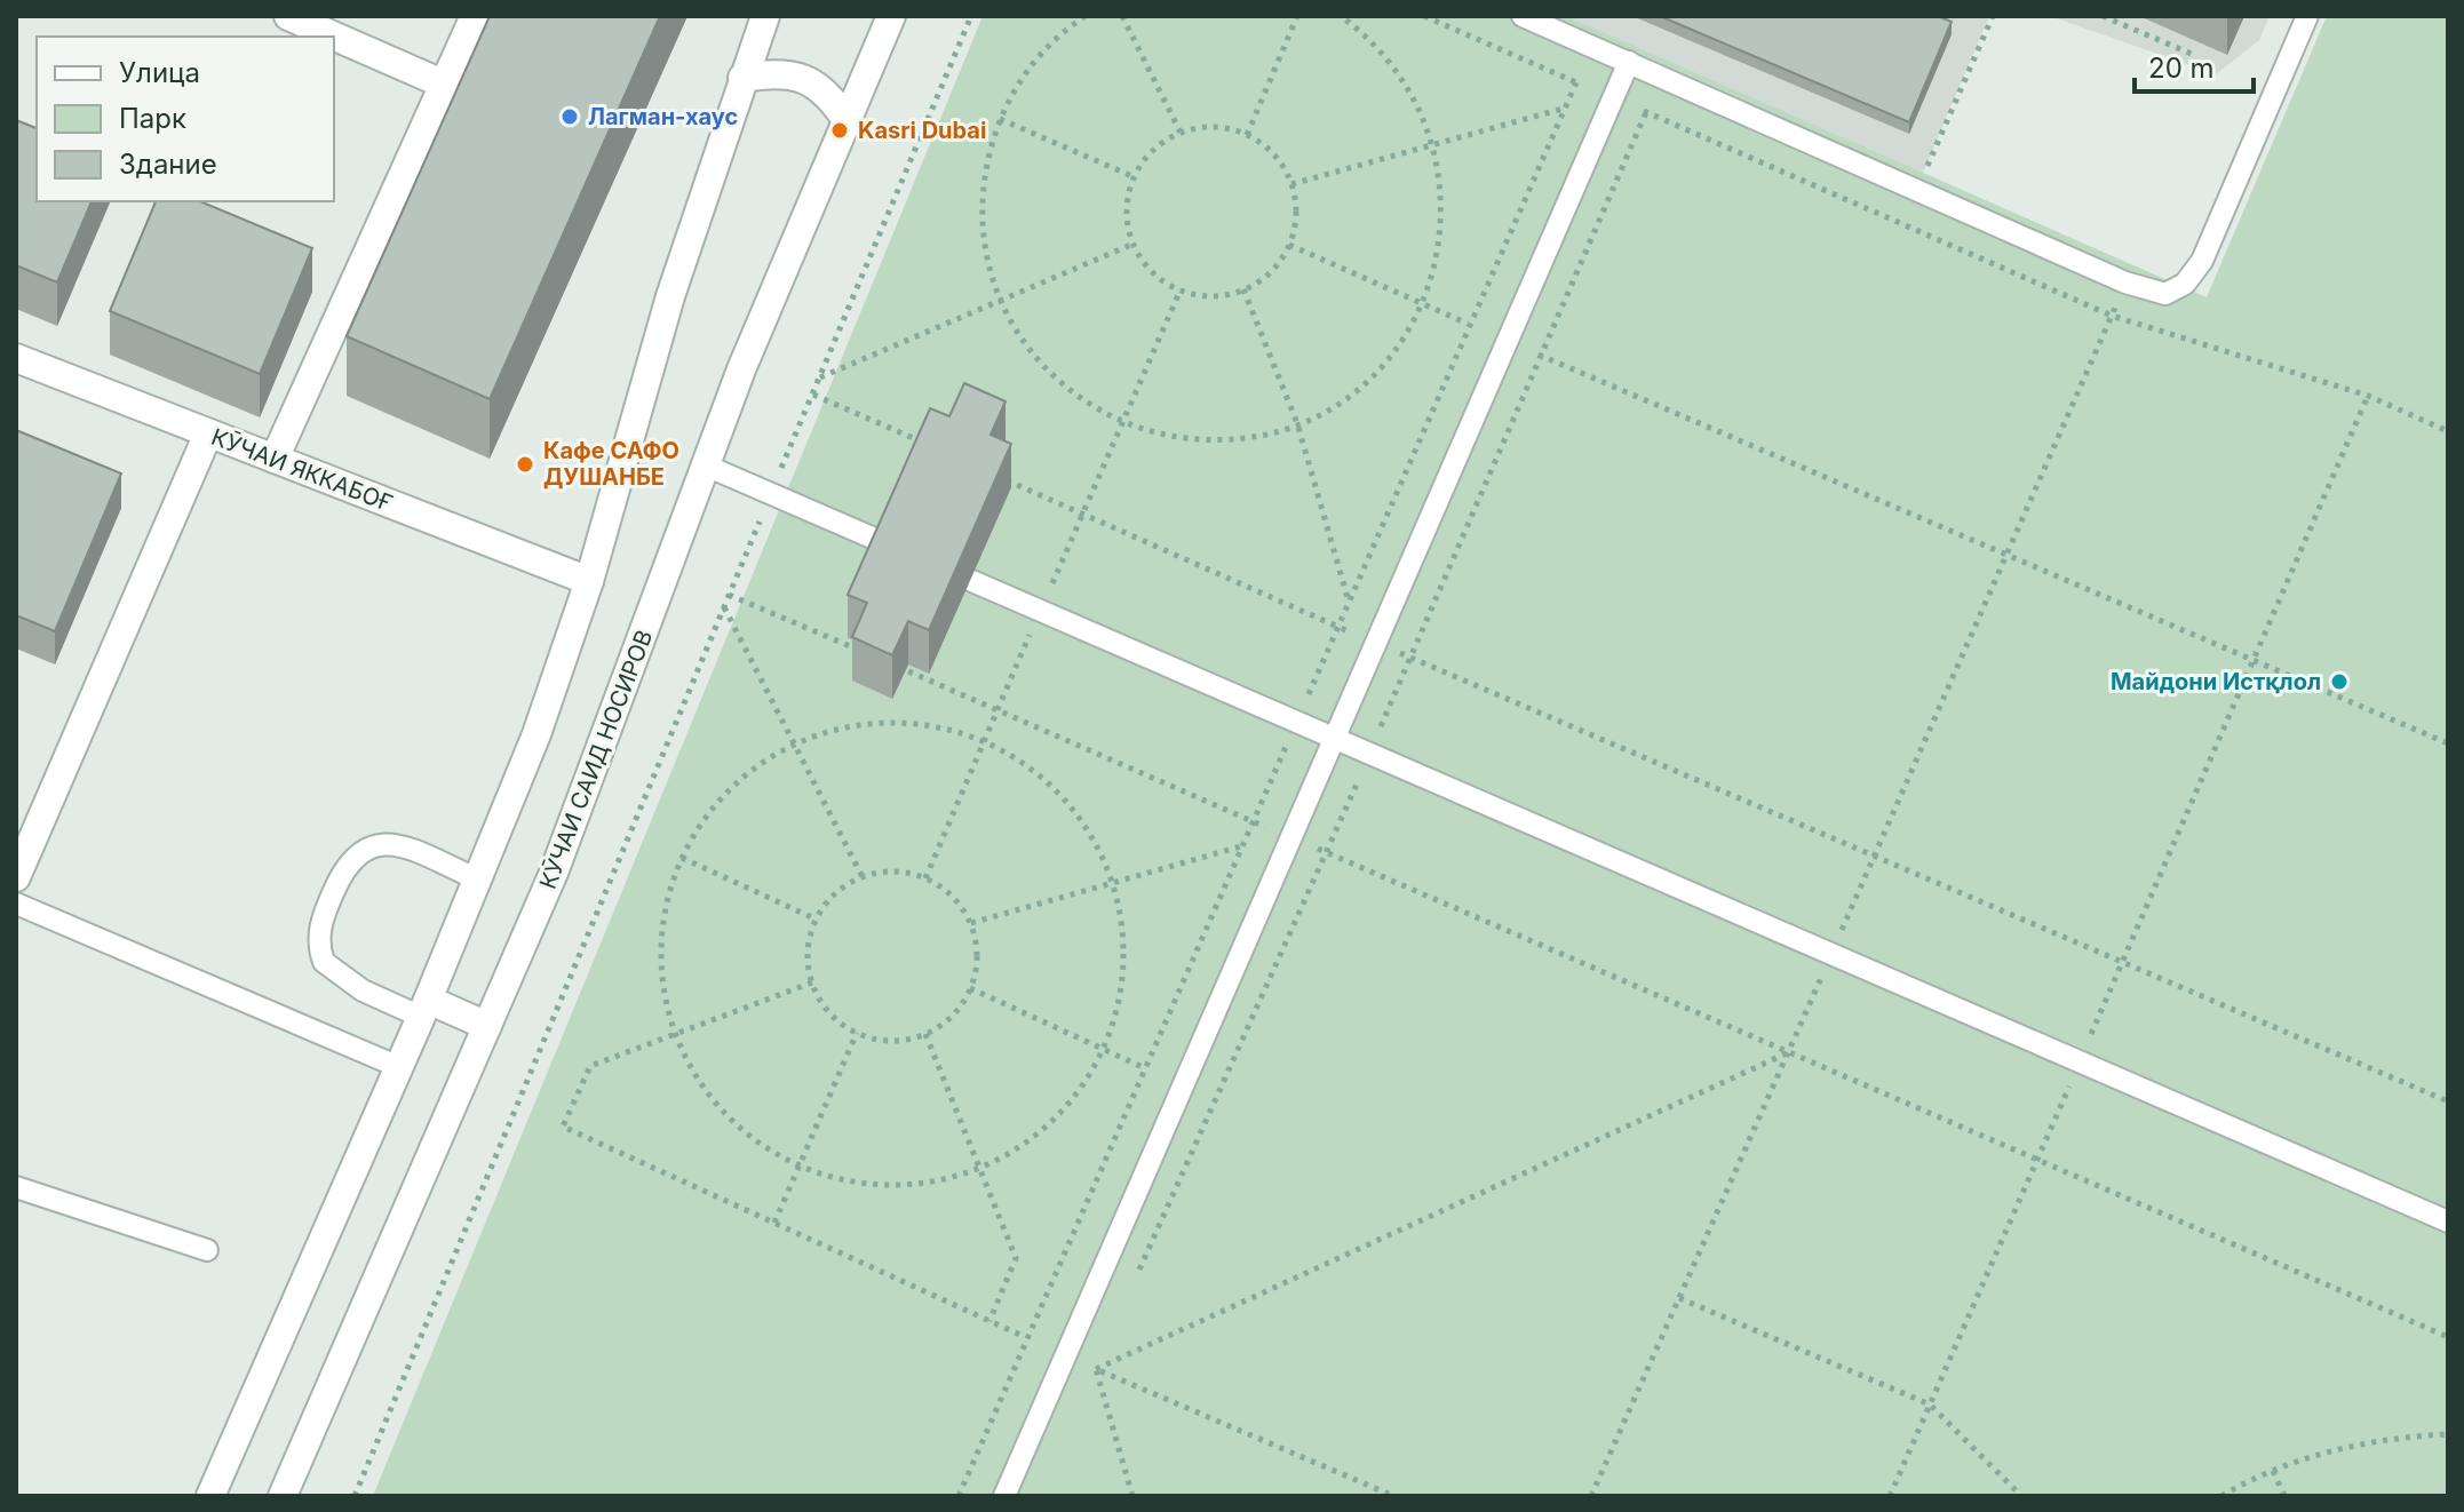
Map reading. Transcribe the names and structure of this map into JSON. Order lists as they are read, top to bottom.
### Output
{
  "streets": {
    "street": ["КӮЧАИ ЯККАБОҒ", "КӮЧАИ САИД НОСИРОВ"]
  },
  "places": [
    "Лагман-хаус",
    "Kasri Dubai",
    "Кафе САФО ДУШАНБЕ",
    "Майдони Истқлол"
  ],
  "legend": ["Улица", "Парк", "Здание"],
  "scale_bar": "20 m"
}
